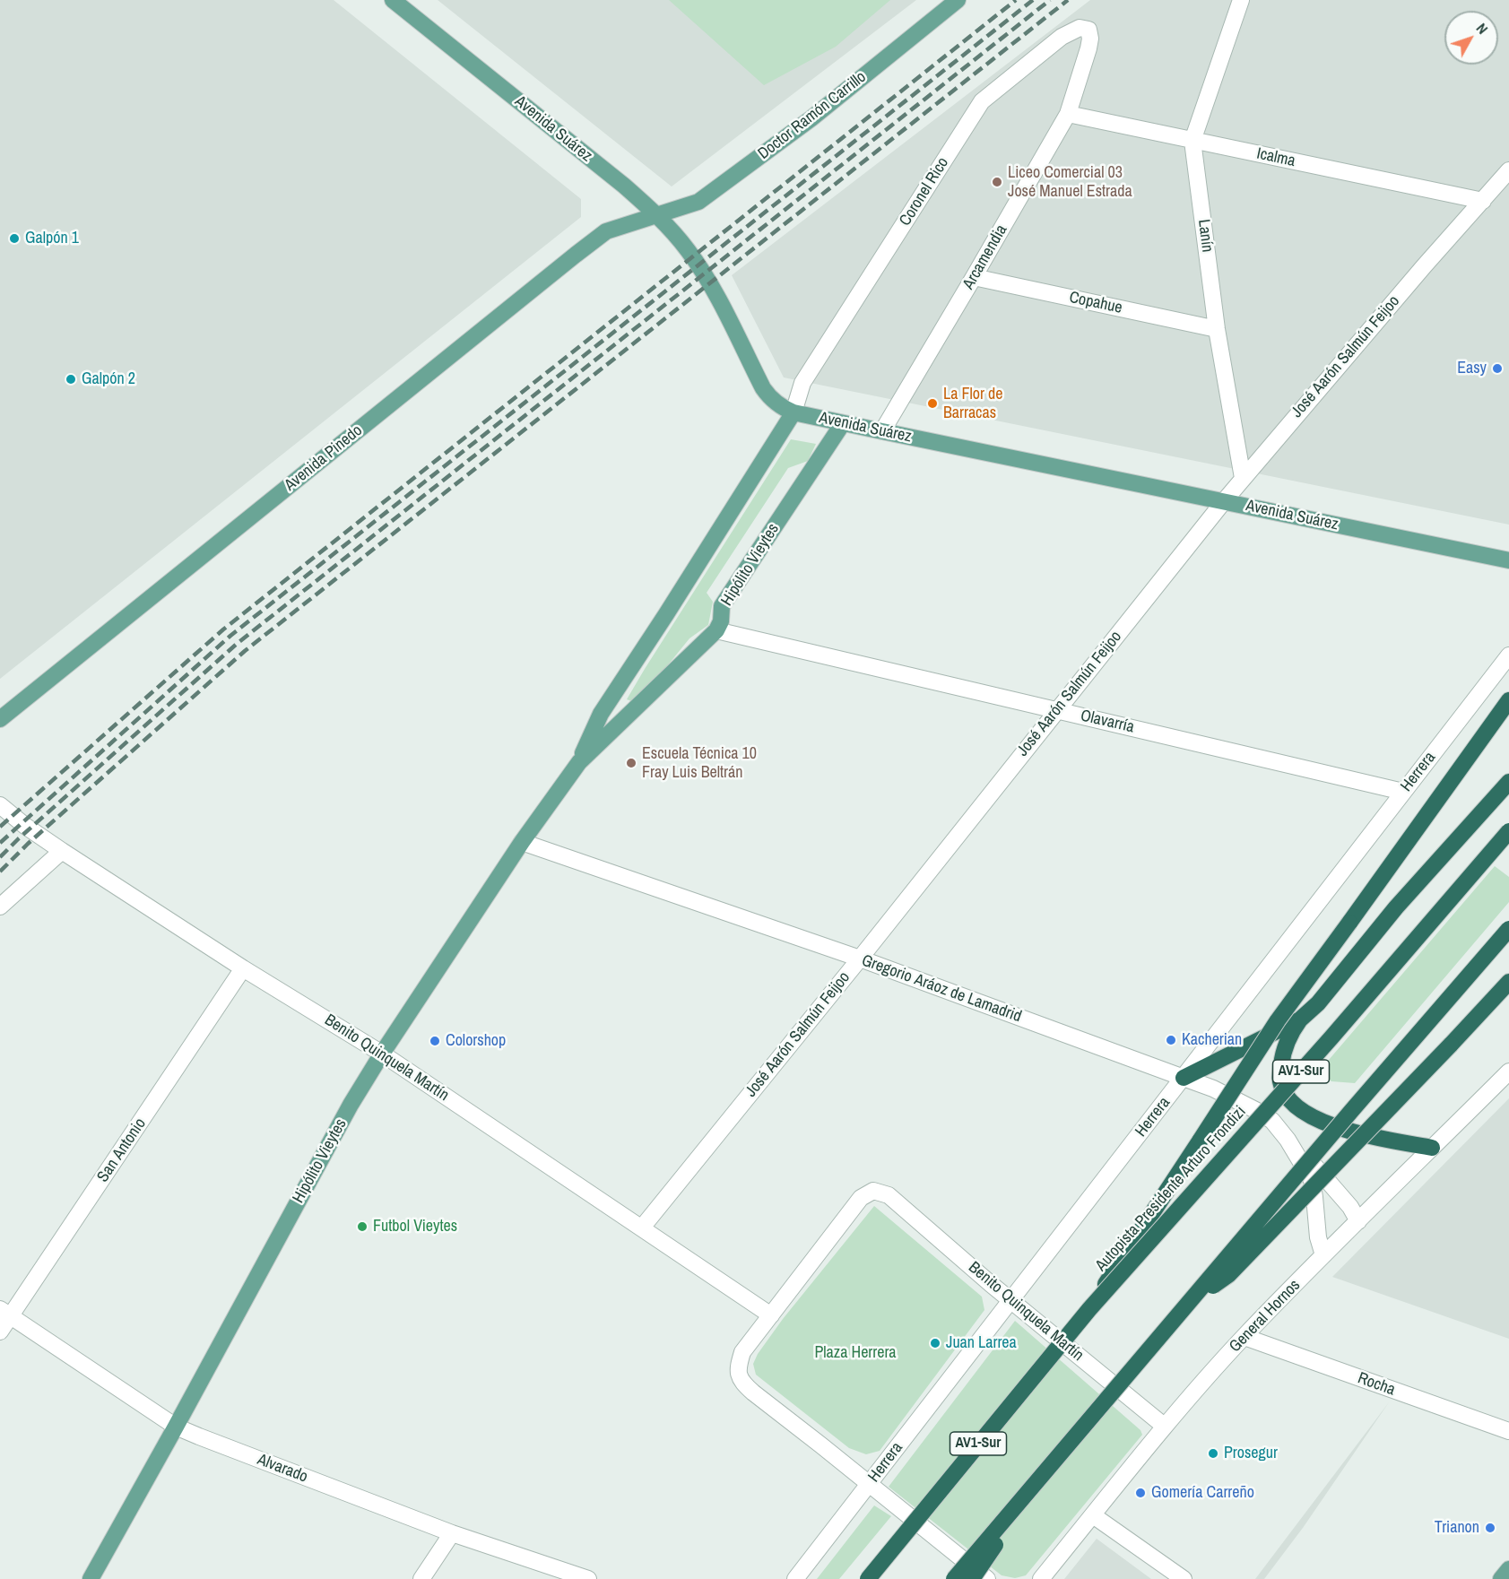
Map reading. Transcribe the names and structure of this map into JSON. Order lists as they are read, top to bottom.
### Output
{
  "streets": {
    "highway": ["AV1-Sur", "Autopista Presidente Arturo Frondizi"],
    "main road": [
      "Doctor Ramón Carrillo",
      "Avenida Suárez",
      "Avenida Pinedo",
      "Hipólito Vieytes"
    ],
    "street": [
      "Icalma",
      "Coronel Rico",
      "Lanín",
      "Arcamendia",
      "Copahue",
      "José Aarón Salmún Feijoo",
      "Olavarría",
      "Herrera",
      "Gregorio Aráoz de Lamadrid",
      "Benito Quinquela Martín",
      "San Antonio",
      "General Hornos",
      "Rocha",
      "Alvarado"
    ]
  },
  "crossings": [
    ["Doctor Ramón Carrillo", "Avenida Suárez"],
    ["Doctor Ramón Carrillo", "Avenida Pinedo"],
    ["Avenida Suárez", "Coronel Rico"],
    ["Avenida Suárez", "Arcamendia"],
    ["Avenida Suárez", "José Aarón Salmún Feijoo"],
    ["Avenida Suárez", "Avenida Pinedo"],
    ["Avenida Suárez", "Hipólito Vieytes"],
    ["Icalma", "Lanín"],
    ["Icalma", "Arcamendia"],
    ["Icalma", "José Aarón Salmún Feijoo"],
    ["Coronel Rico", "Arcamendia"],
    ["Coronel Rico", "Hipólito Vieytes"],
    ["Lanín", "Copahue"],
    ["Lanín", "José Aarón Salmún Feijoo"],
    ["Arcamendia", "Copahue"],
    ["José Aarón Salmún Feijoo", "Olavarría"],
    ["José Aarón Salmún Feijoo", "Gregorio Aráoz de Lamadrid"],
    ["José Aarón Salmún Feijoo", "Benito Quinquela Martín"],
    ["Hipólito Vieytes", "Olavarría"],
    ["Hipólito Vieytes", "Gregorio Aráoz de Lamadrid"],
    ["Hipólito Vieytes", "Benito Quinquela Martín"],
    ["Hipólito Vieytes", "Alvarado"],
    ["Olavarría", "Herrera"],
    ["Herrera", "Gregorio Aráoz de Lamadrid"],
    ["Herrera", "Benito Quinquela Martín"],
    ["Gregorio Aráoz de Lamadrid", "General Hornos"],
    ["Benito Quinquela Martín", "San Antonio"],
    ["Benito Quinquela Martín", "General Hornos"],
    ["San Antonio", "Alvarado"],
    ["General Hornos", "Rocha"]
  ],
  "parks": ["Plaza Herrera"],
  "places": [
    "Liceo Comercial 03 José Manuel Estrada",
    "Galpón 1",
    "Easy",
    "Galpón 2",
    "La Flor de Barracas",
    "Escuela Técnica 10 Fray Luis Beltrán",
    "Kacherian",
    "Colorshop",
    "Futbol Vieytes",
    "Juan Larrea",
    "Prosegur",
    "Gomería Carreño",
    "Trianon"
  ],
  "north": "top right"
}
